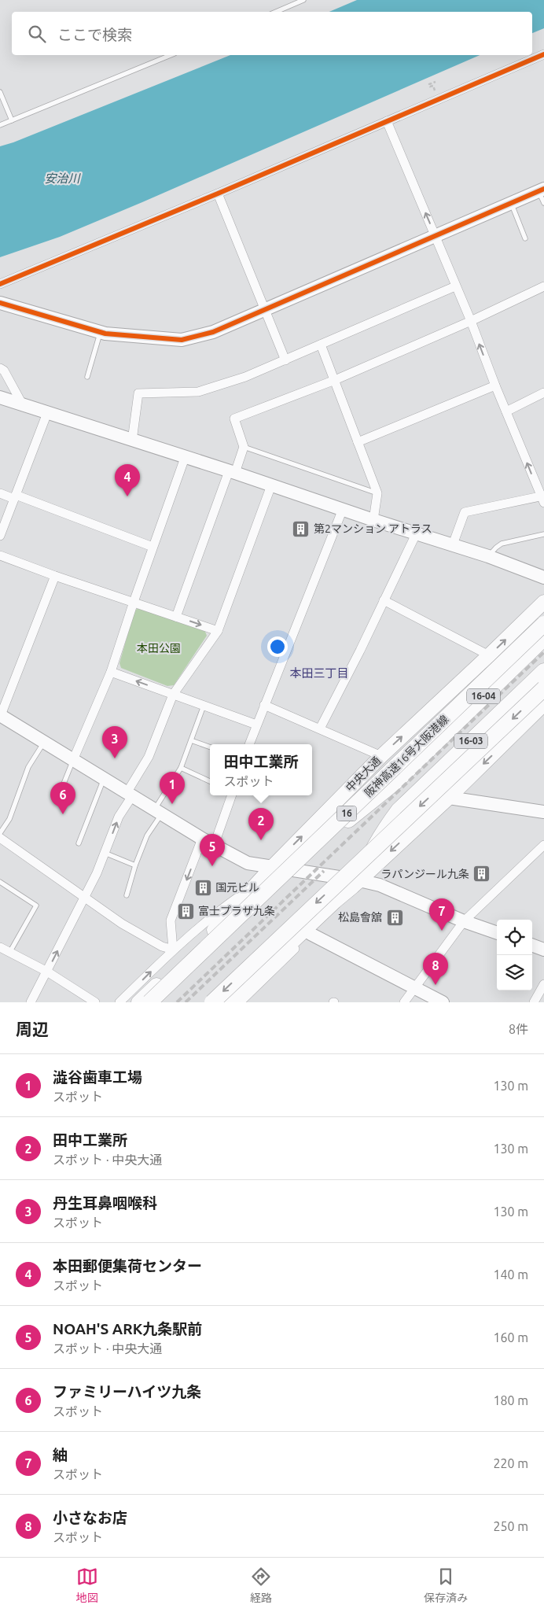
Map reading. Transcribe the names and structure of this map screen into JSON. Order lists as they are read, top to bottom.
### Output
{
  "streets": {
    "highway": [
      "16-04",
      "16-03",
      "阪神高速16号大阪港線",
      "16"
    ],
    "main road": ["中央大通"]
  },
  "crossings": [
    ["16-04", "中央大通"]
  ],
  "districts": ["本田三丁目"],
  "water": ["安治川"],
  "parks": ["本田公園"],
  "places": {
    "building": [
      "第2マンション アトラス",
      "ラパンジール九条",
      "国元ビル",
      "富士プラザ九条",
      "松島會舘"
    ]
  },
  "page": {
    "search": "ここで検索",
    "pins": [
      "4",
      "3",
      "1",
      "6",
      "2",
      "5",
      "7",
      "8"
    ],
    "popup": ["田中工業所", "スポット"],
    "heading": ["周辺", "8件"],
    "list": [
      {
        "mark": "1",
        "name": "澁谷歯車工場",
        "note": "スポット",
        "value": "130 m"
      },
      {
        "mark": "2",
        "name": "田中工業所",
        "note": "スポット · 中央大通",
        "value": "130 m"
      },
      {
        "mark": "3",
        "name": "丹生耳鼻咽喉科",
        "note": "スポット",
        "value": "130 m"
      },
      {
        "mark": "4",
        "name": "本田郵便集荷センター",
        "note": "スポット",
        "value": "140 m"
      },
      {
        "mark": "5",
        "name": "NOAH'S ARK九条駅前",
        "note": "スポット · 中央大通",
        "value": "160 m"
      },
      {
        "mark": "6",
        "name": "ファミリーハイツ九条",
        "note": "スポット",
        "value": "180 m"
      },
      {
        "mark": "7",
        "name": "紬",
        "note": "スポット",
        "value": "220 m"
      },
      {
        "mark": "8",
        "name": "小さなお店",
        "note": "スポット",
        "value": "250 m"
      }
    ],
    "nav": ["地図", "経路", "保存済み"]
  }
}
